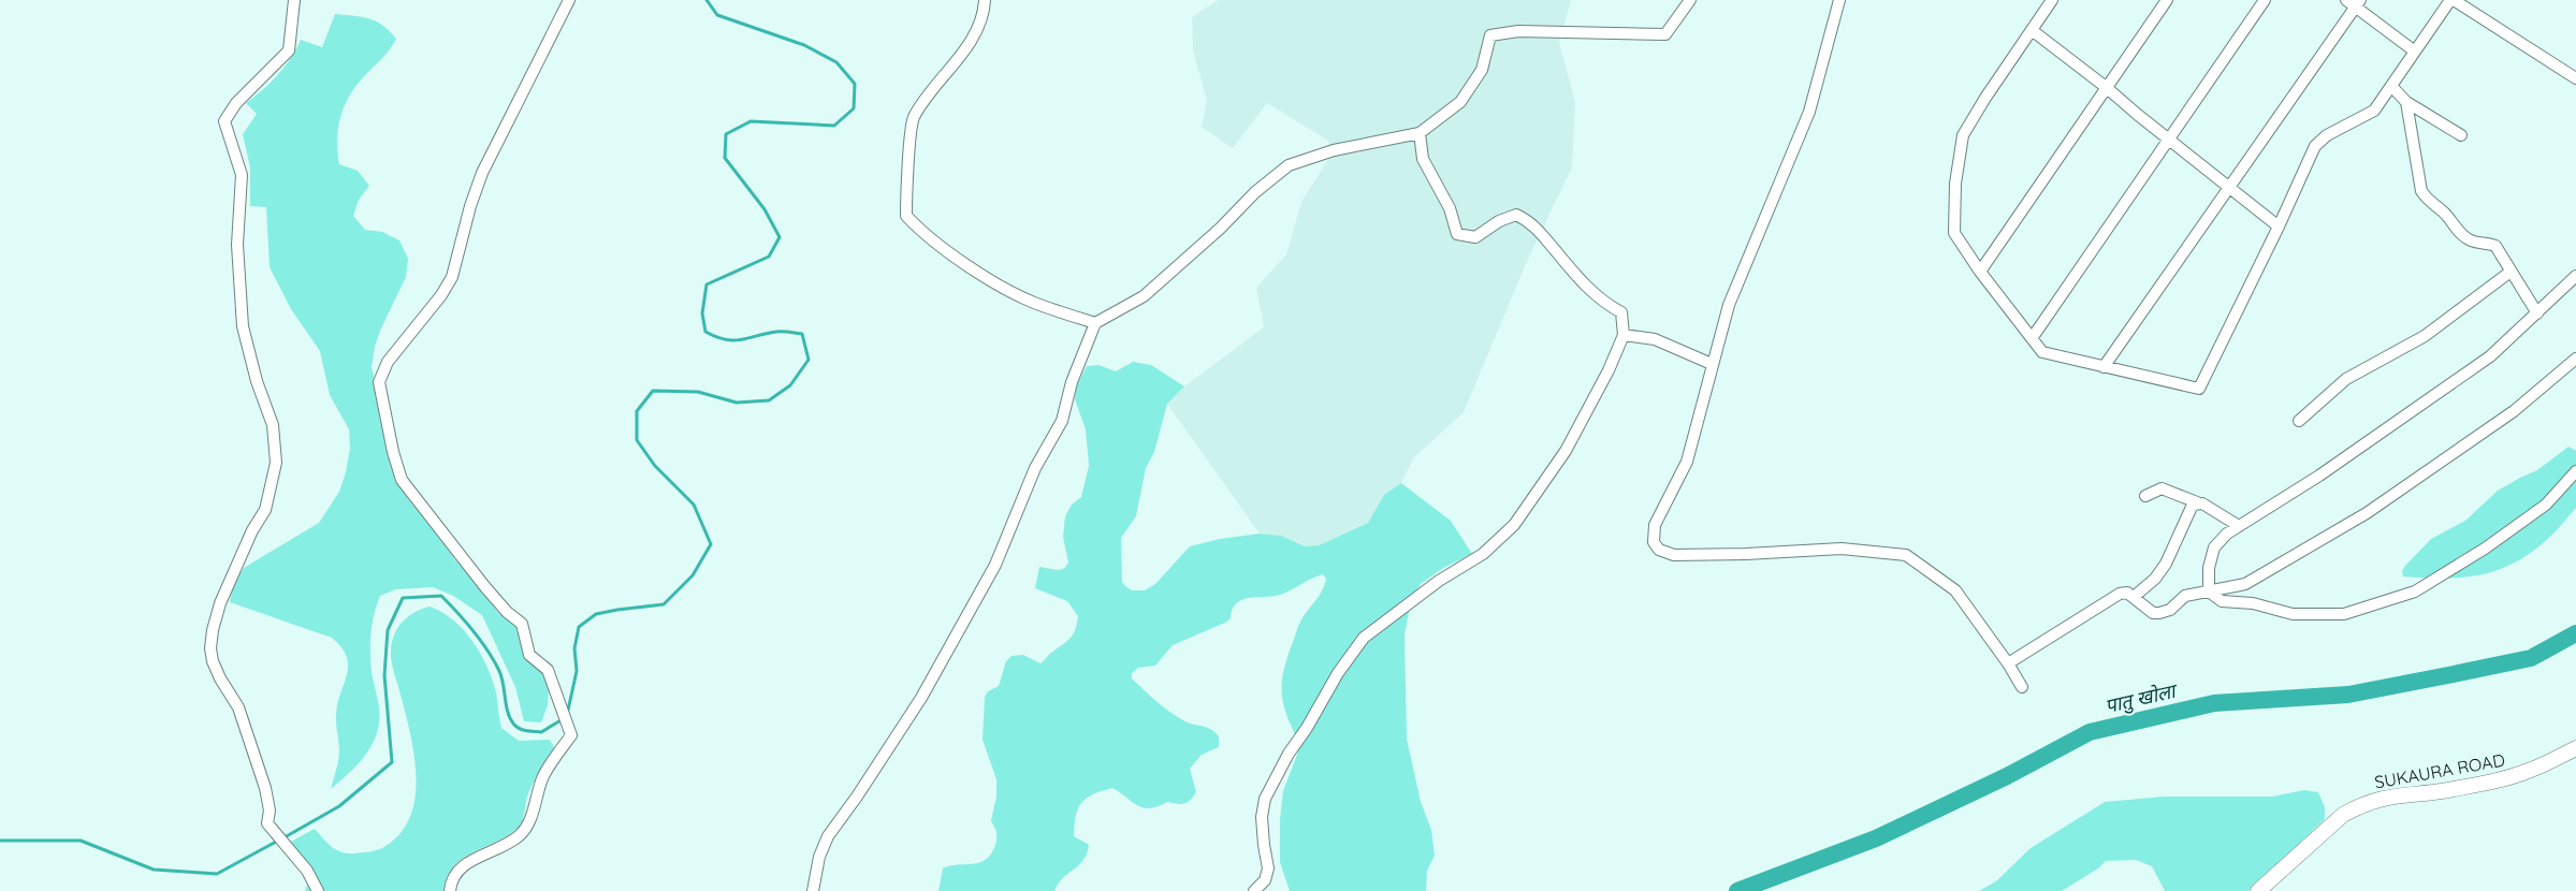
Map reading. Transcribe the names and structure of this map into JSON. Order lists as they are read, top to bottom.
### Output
{
  "streets": {
    "street": ["SUKAURA ROAD"]
  },
  "water": ["पातु खोला"]
}
